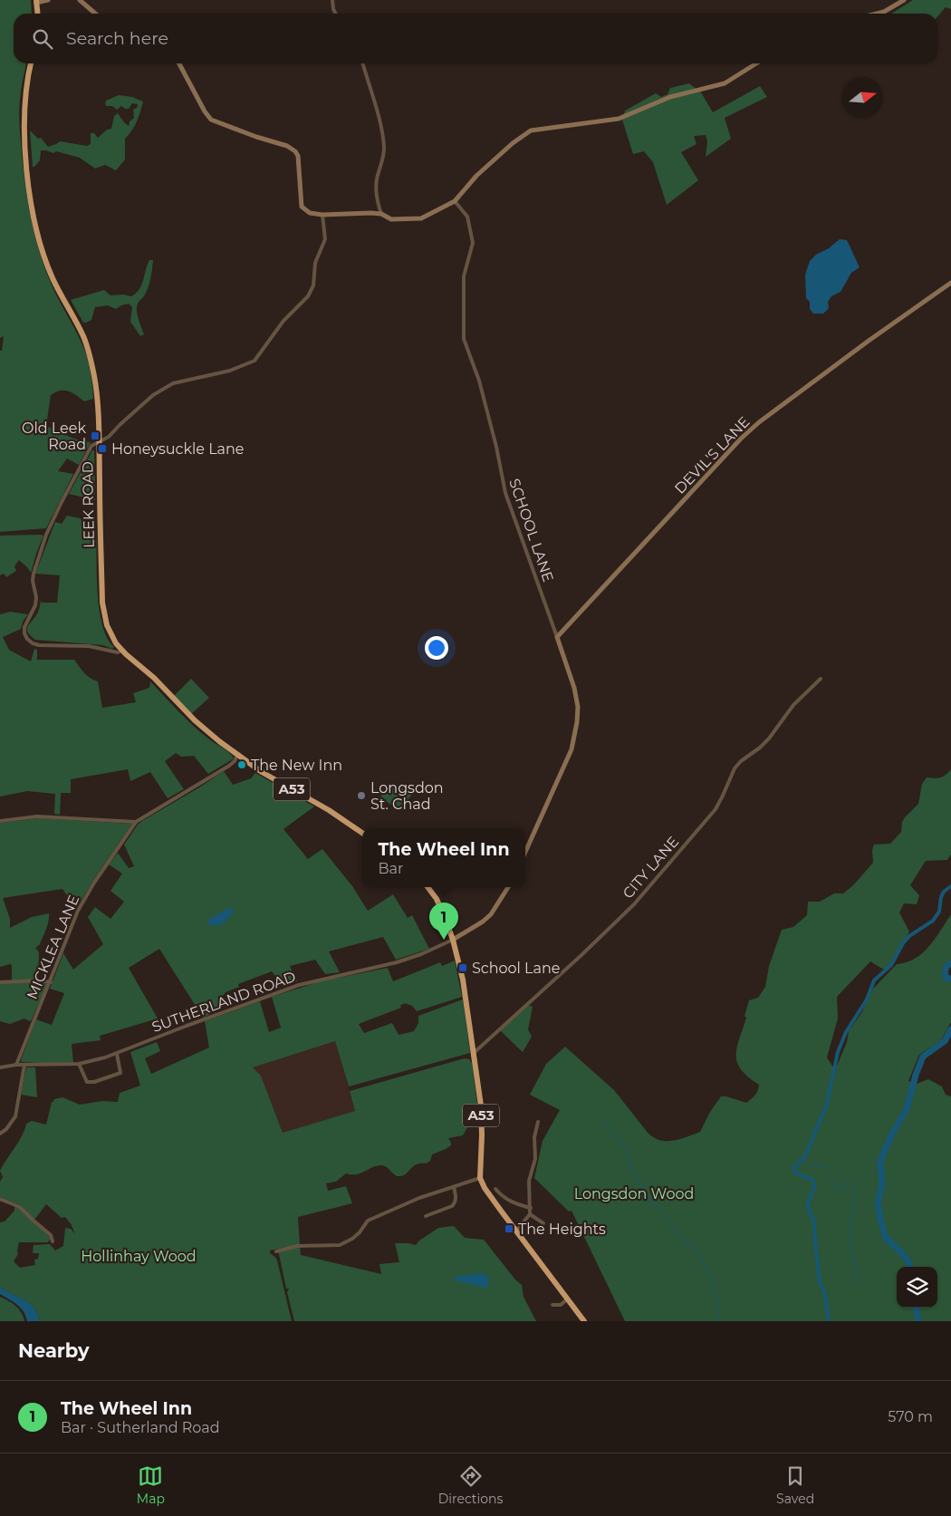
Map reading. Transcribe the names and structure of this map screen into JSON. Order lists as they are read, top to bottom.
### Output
{
  "streets": {
    "highway": ["LEEK ROAD", "A53"],
    "street": [
      "DEVIL'S LANE",
      "SCHOOL LANE",
      "CITY LANE",
      "MICKLEA LANE",
      "SUTHERLAND ROAD"
    ]
  },
  "crossings": [
    ["DEVIL'S LANE", "SCHOOL LANE"],
    ["A53", "CITY LANE"],
    ["A53", "SUTHERLAND ROAD"],
    ["MICKLEA LANE", "SUTHERLAND ROAD"]
  ],
  "parks": ["Longsdon Wood", "Hollinhay Wood"],
  "places": {
    "transit": [
      "Old Leek Road",
      "Honeysuckle Lane",
      "School Lane",
      "The Heights"
    ],
    "other": ["The New Inn", "Longsdon St. Chad"]
  },
  "north": "right",
  "page": {
    "search": "Search here",
    "popup": ["The Wheel Inn", "Bar"],
    "pins": "1",
    "heading": "Nearby",
    "list": [
      {
        "mark": "1",
        "name": "The Wheel Inn",
        "note": "Bar · Sutherland Road",
        "value": "570 m"
      }
    ],
    "nav": ["Map", "Directions", "Saved"]
  }
}
